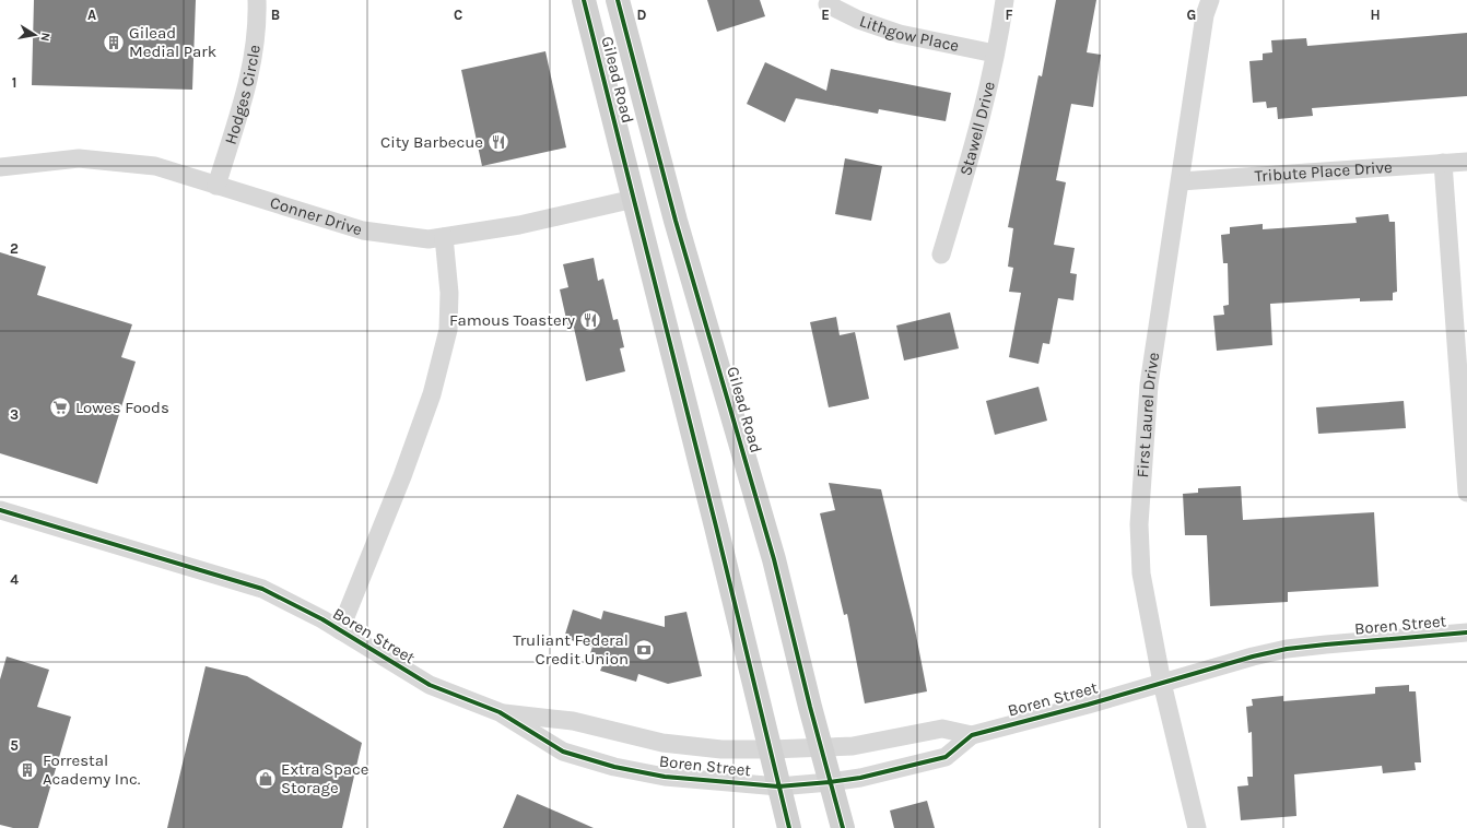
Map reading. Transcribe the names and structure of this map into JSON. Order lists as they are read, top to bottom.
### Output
{
  "streets": {
    "main road": ["Gilead Road"],
    "street": [
      "Lithgow Place",
      "Hodges Circle",
      "Stawell Drive",
      "Tribute Place Drive",
      "Conner Drive",
      "First Laurel Drive",
      "Boren Street"
    ]
  },
  "crossings": [
    ["Lithgow Place", "Stawell Drive"],
    ["Gilead Road", "Conner Drive"],
    ["Gilead Road", "Boren Street"],
    ["Hodges Circle", "Conner Drive"],
    ["Tribute Place Drive", "First Laurel Drive"],
    ["First Laurel Drive", "Boren Street"]
  ],
  "places": {
    "building": ["Gilead Medial Park", "Forrestal Academy Inc."],
    "restaurant": ["City Barbecue", "Famous Toastery"],
    "supermarket": ["Lowes Foods"],
    "bank": ["Truliant Federal Credit Union"],
    "shop": ["Extra Space Storage"]
  },
  "north": "right",
  "grid": {
    "columns": [
      "A",
      "B",
      "C",
      "D",
      "E",
      "F",
      "G",
      "H"
    ],
    "rows": [
      "1",
      "2",
      "3",
      "4",
      "5"
    ]
  }
}
